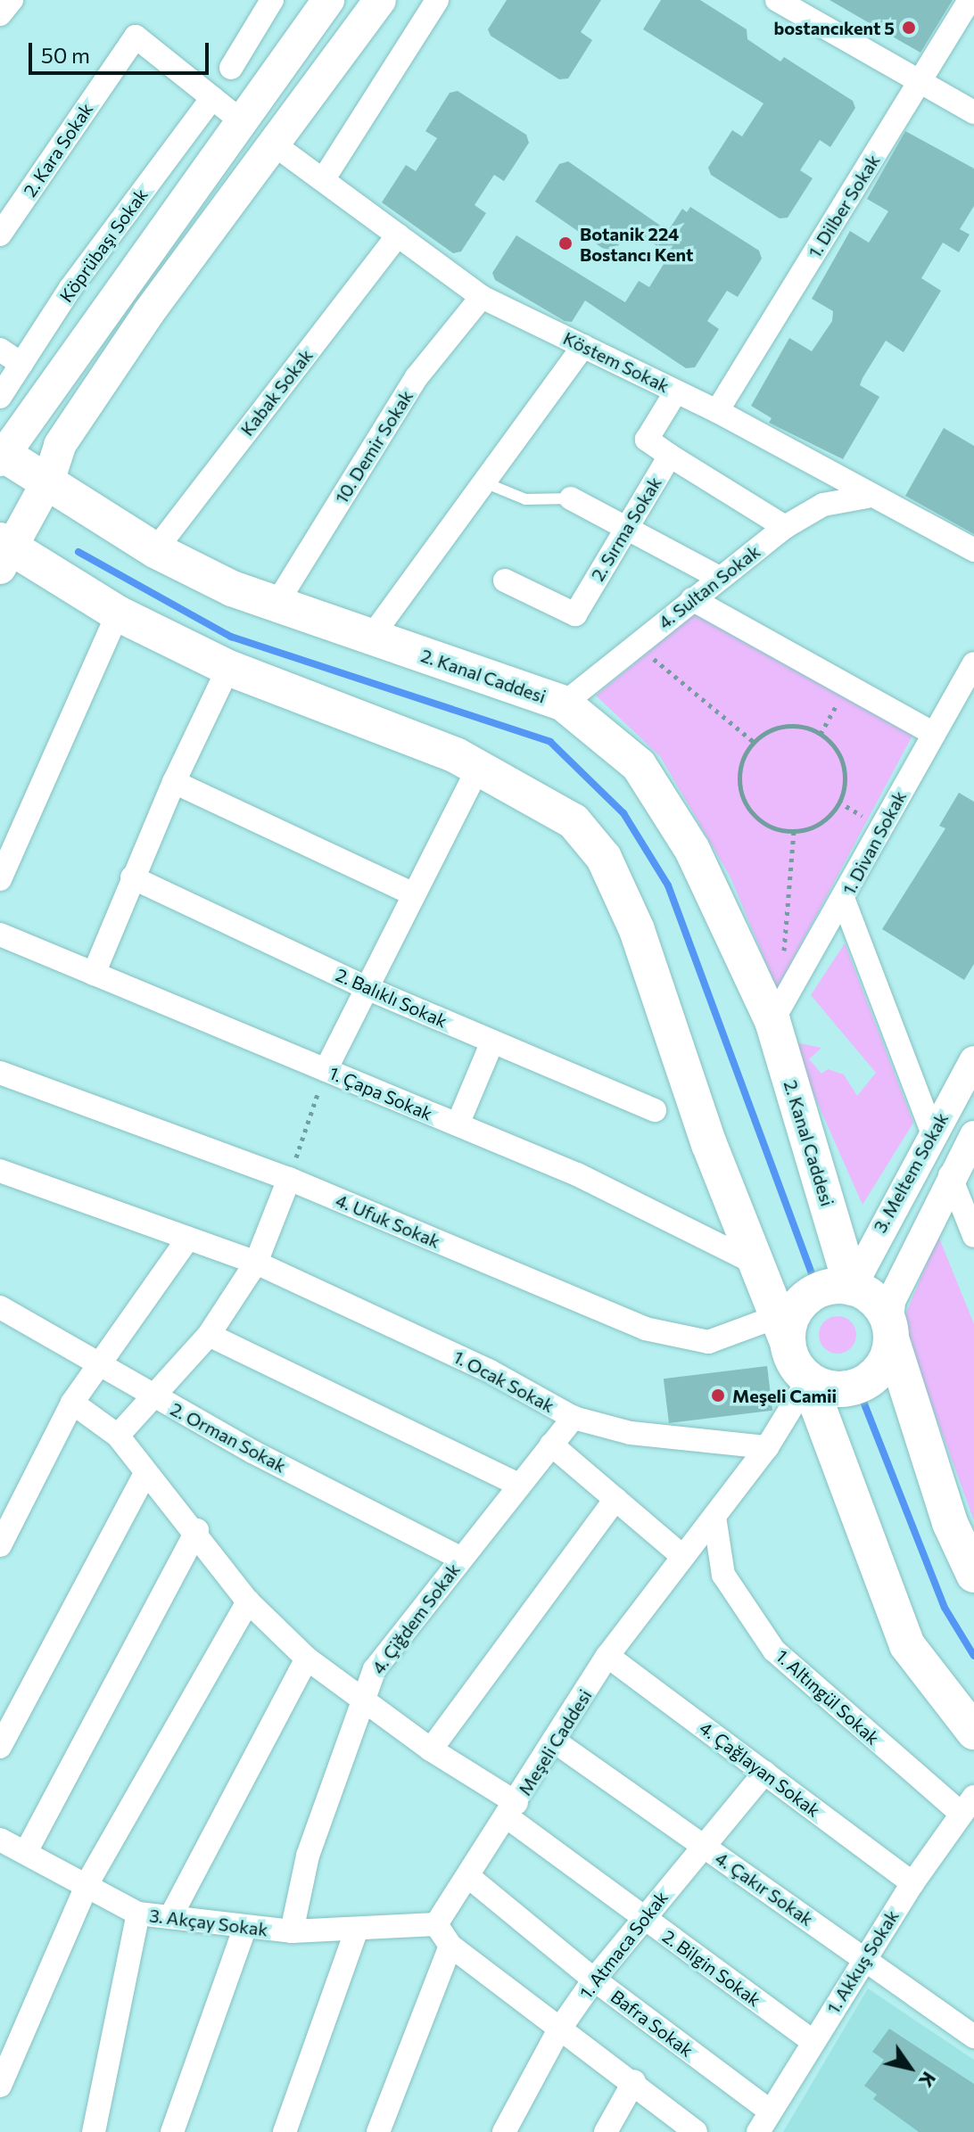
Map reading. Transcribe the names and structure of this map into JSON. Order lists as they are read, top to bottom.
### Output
{
  "streets": {
    "main road": ["2. Kanal Caddesi"],
    "street": [
      "2. Kara Sokak",
      "1. Dilber Sokak",
      "Köprübaşı Sokak",
      "Köstem Sokak",
      "Kabak Sokak",
      "10. Demir Sokak",
      "2. Sırma Sokak",
      "4. Sultan Sokak",
      "1. Divan Sokak",
      "2. Balıklı Sokak",
      "1. Çapa Sokak",
      "3. Meltem Sokak",
      "4. Ufuk Sokak",
      "1. Ocak Sokak",
      "2. Orman Sokak",
      "4. Çiğdem Sokak",
      "1. Altıngül Sokak",
      "Meşeli Caddesi",
      "4. Çağlayan Sokak",
      "4. Çakır Sokak",
      "3. Akçay Sokak",
      "1. Atmaca Sokak",
      "1. Akkuş Sokak",
      "2. Bilgin Sokak",
      "Bafra Sokak"
    ]
  },
  "crossings": [
    ["2. Kara Sokak", "Köprübaşı Sokak"],
    ["1. Dilber Sokak", "Köstem Sokak"],
    ["Köstem Sokak", "Kabak Sokak"],
    ["Köstem Sokak", "10. Demir Sokak"],
    ["Köstem Sokak", "4. Sultan Sokak"],
    ["Kabak Sokak", "2. Kanal Caddesi"],
    ["10. Demir Sokak", "2. Kanal Caddesi"],
    ["2. Sırma Sokak", "4. Sultan Sokak"],
    ["4. Sultan Sokak", "2. Kanal Caddesi"],
    ["2. Kanal Caddesi", "1. Divan Sokak"],
    ["2. Kanal Caddesi", "3. Meltem Sokak"],
    ["2. Kanal Caddesi", "4. Ufuk Sokak"],
    ["2. Kanal Caddesi", "Meşeli Caddesi"],
    ["3. Meltem Sokak", "4. Ufuk Sokak"],
    ["3. Meltem Sokak", "Meşeli Caddesi"],
    ["4. Ufuk Sokak", "Meşeli Caddesi"],
    ["1. Ocak Sokak", "4. Çiğdem Sokak"],
    ["1. Ocak Sokak", "Meşeli Caddesi"],
    ["2. Orman Sokak", "4. Çiğdem Sokak"],
    ["4. Çiğdem Sokak", "3. Akçay Sokak"],
    ["4. Çiğdem Sokak", "2. Bilgin Sokak"],
    ["1. Altıngül Sokak", "Meşeli Caddesi"],
    ["1. Altıngül Sokak", "1. Akkuş Sokak"],
    ["Meşeli Caddesi", "4. Çağlayan Sokak"],
    ["Meşeli Caddesi", "4. Çakır Sokak"],
    ["Meşeli Caddesi", "3. Akçay Sokak"],
    ["Meşeli Caddesi", "2. Bilgin Sokak"],
    ["Meşeli Caddesi", "Bafra Sokak"],
    ["4. Çağlayan Sokak", "1. Atmaca Sokak"],
    ["4. Çağlayan Sokak", "1. Akkuş Sokak"],
    ["4. Çakır Sokak", "1. Atmaca Sokak"],
    ["4. Çakır Sokak", "1. Akkuş Sokak"],
    ["1. Atmaca Sokak", "2. Bilgin Sokak"],
    ["1. Atmaca Sokak", "Bafra Sokak"],
    ["1. Akkuş Sokak", "2. Bilgin Sokak"],
    ["1. Akkuş Sokak", "Bafra Sokak"]
  ],
  "places": ["bostancıkent 5", "Botanik 224 Bostancı Kent", "Meşeli Camii"],
  "scale_bar": "50 m",
  "north": "bottom right"
}
